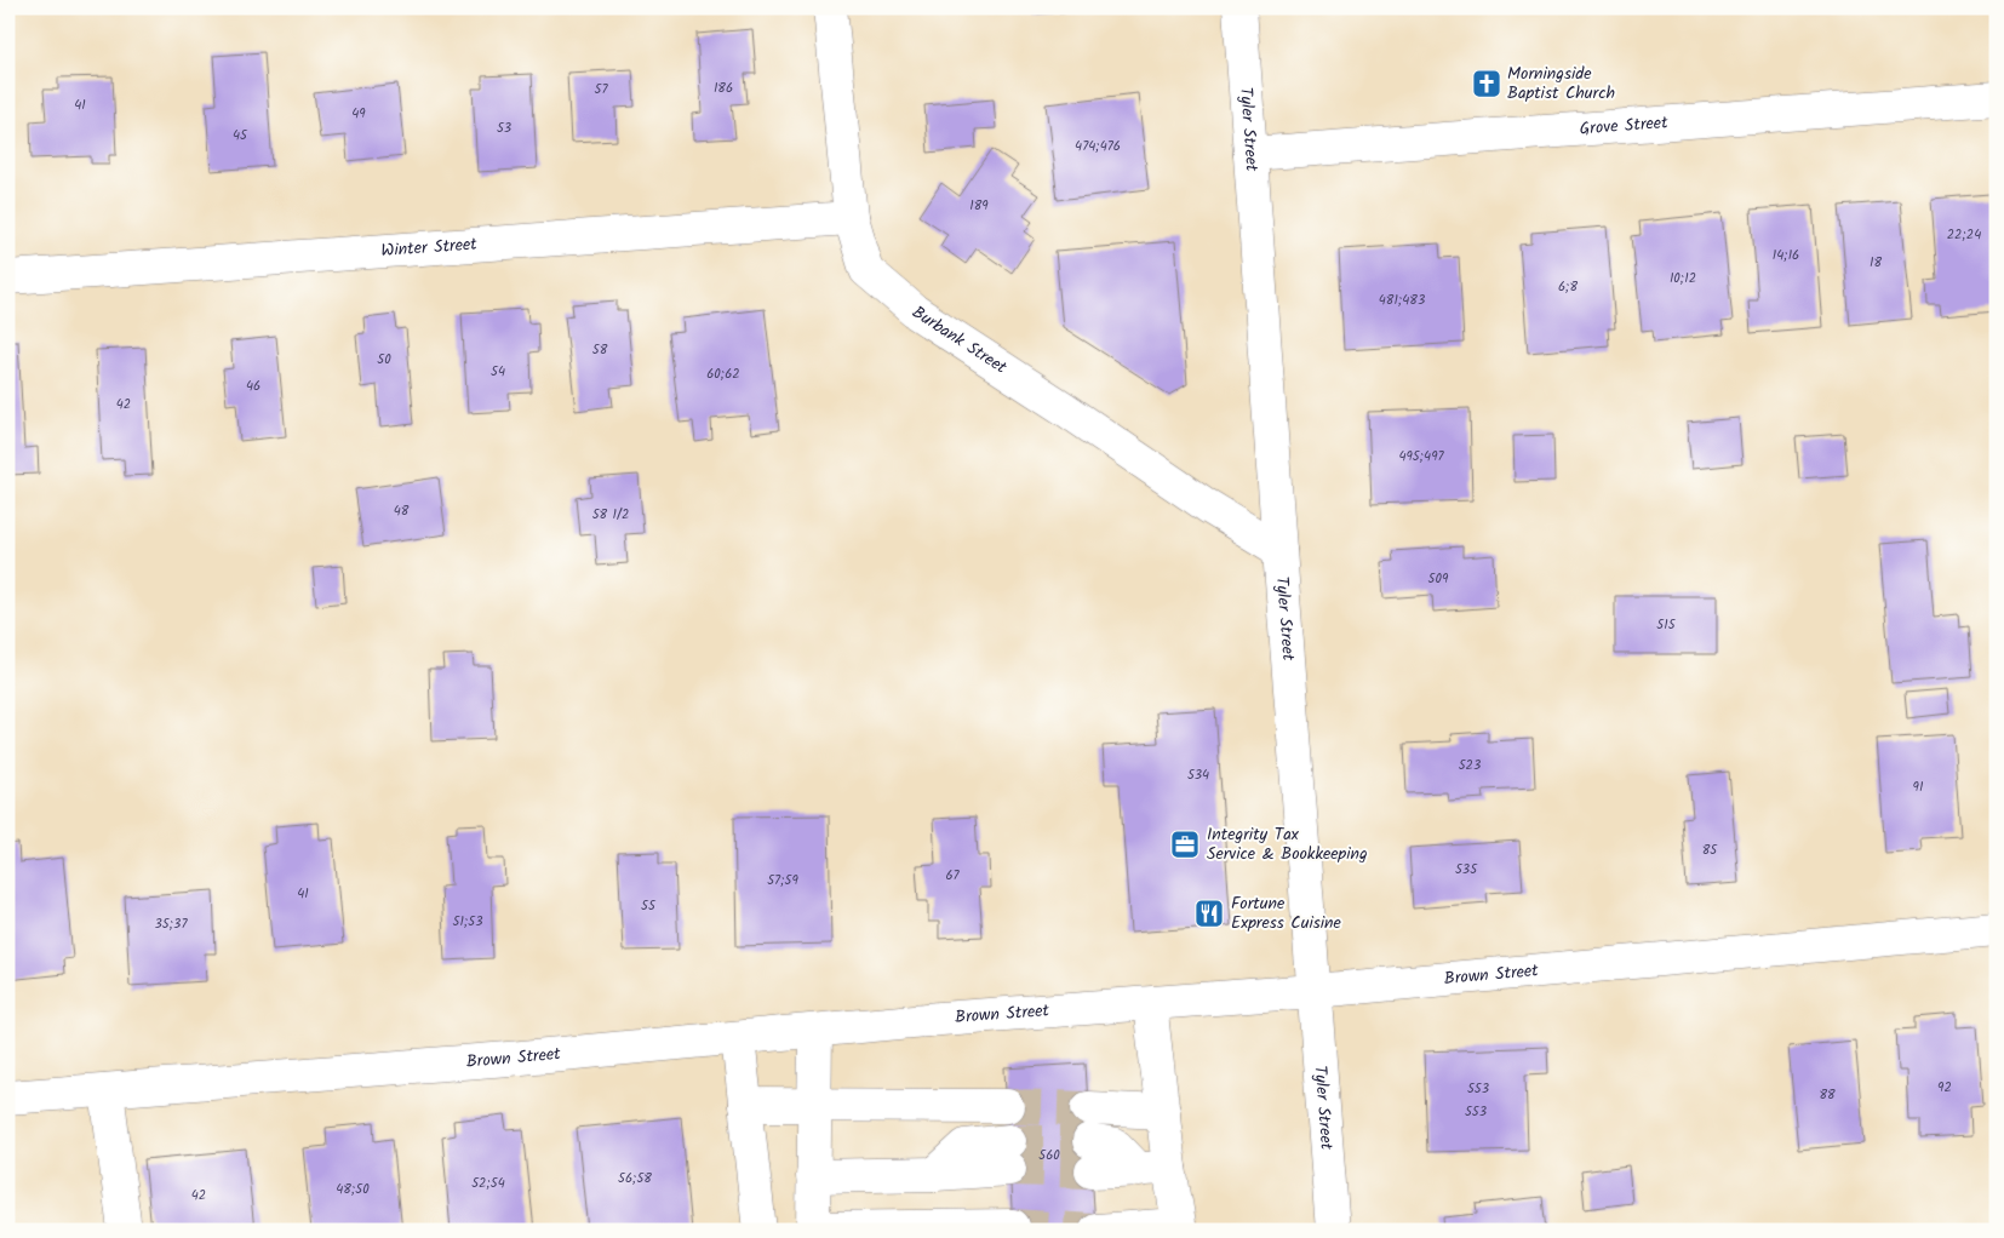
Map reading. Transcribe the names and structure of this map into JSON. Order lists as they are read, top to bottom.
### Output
{
  "streets": {
    "street": [
      "Grove Street",
      "Tyler Street",
      "Winter Street",
      "Burbank Street",
      "Brown Street"
    ]
  },
  "crossings": [
    ["Grove Street", "Tyler Street"],
    ["Tyler Street", "Burbank Street"],
    ["Tyler Street", "Brown Street"],
    ["Winter Street", "Burbank Street"]
  ],
  "places": {
    "church": ["Morningside Baptist Church"],
    "office": ["Integrity Tax Service & Bookkeeping"],
    "restaurant": ["Fortune Express Cuisine"]
  },
  "house_numbers": [
    "186",
    "57",
    "41",
    "49",
    "53",
    "45",
    "474;476",
    "189",
    "22;24",
    "14;16",
    "18",
    "10;12",
    "6;8",
    "481;483",
    "58",
    "50",
    "54",
    "60;62",
    "46",
    "42",
    "495;497",
    "48",
    "58 1/2",
    "509",
    "515",
    "523",
    "534",
    "91",
    "85",
    "535",
    "67",
    "57;59",
    "41",
    "55",
    "51;53",
    "35;37",
    "92",
    "553",
    "88",
    "553",
    "560",
    "56;58",
    "52;54",
    "48;50",
    "42"
  ]
}
